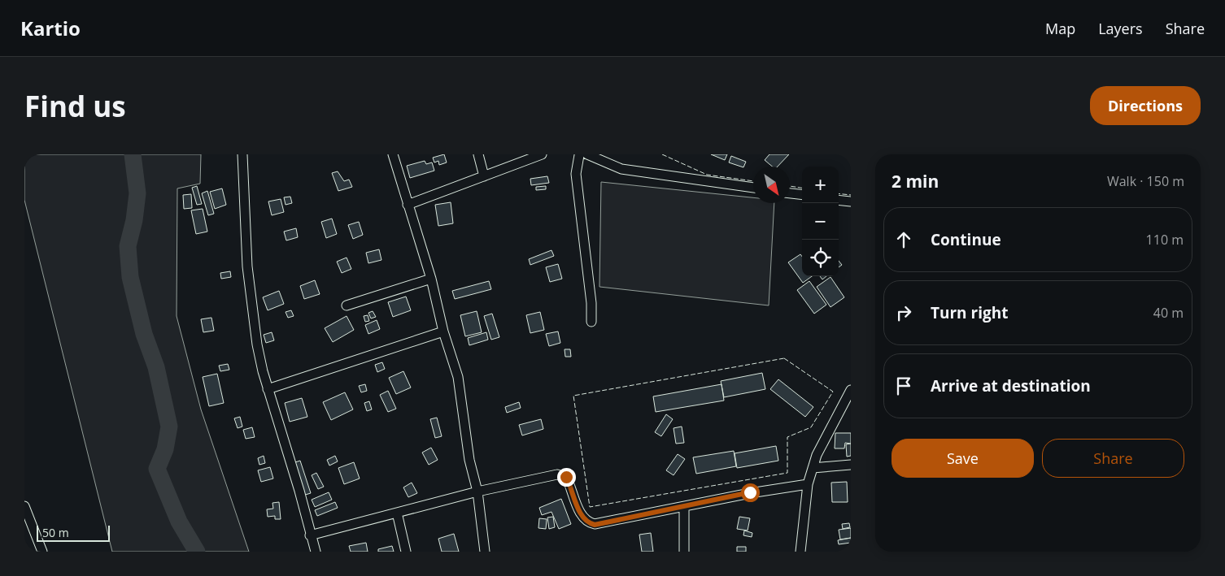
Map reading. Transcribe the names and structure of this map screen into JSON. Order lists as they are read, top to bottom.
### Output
{
  "scale_bar": "50 m",
  "north": "bottom right",
  "page": {
    "header": "Kartio",
    "nav": ["Map", "Layers", "Share"],
    "buttons": [
      "Directions",
      ["Save", "Share"]
    ],
    "title": "Find us",
    "heading": ["2 min", "Walk · 150 m"],
    "map_buttons": ["+", "−"],
    "list": [
      ["Continue", "110 m"],
      ["Turn right", "40 m"],
      "Arrive at destination"
    ],
    "scale": "50 m"
  }
}
